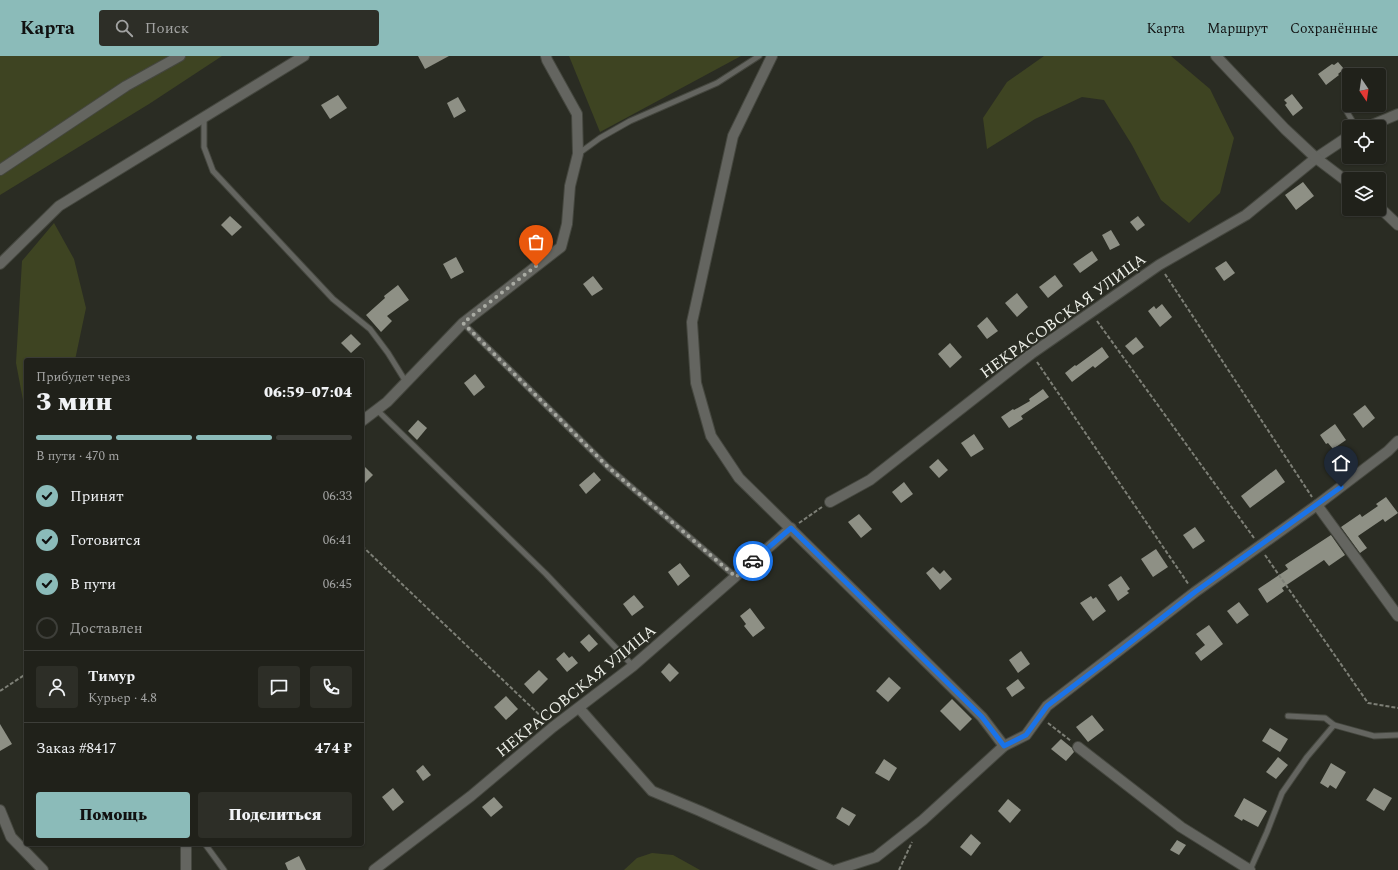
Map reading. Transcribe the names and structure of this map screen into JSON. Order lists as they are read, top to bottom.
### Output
{
  "streets": {
    "street": ["НЕКРАСОВСКАЯ УЛИЦА"]
  },
  "north": "bottom",
  "page": {
    "header": "Карта",
    "search": "Поиск",
    "nav": ["Карта", "Маршрут", "Сохранённые"],
    "heading": ["3 мин", "Прибудет через", "06:59–07:04"],
    "panel": [
      "Тимур",
      "Курьер · 4.8",
      "Заказ #8417",
      "474 ₽"
    ],
    "bar": "В пути · 470 m",
    "list": [
      ["Принят", "06:33"],
      ["Готовится", "06:41"],
      ["В пути", "06:45"],
      "Доставлен"
    ],
    "buttons": ["Помощь", "Поделиться"]
  }
}
